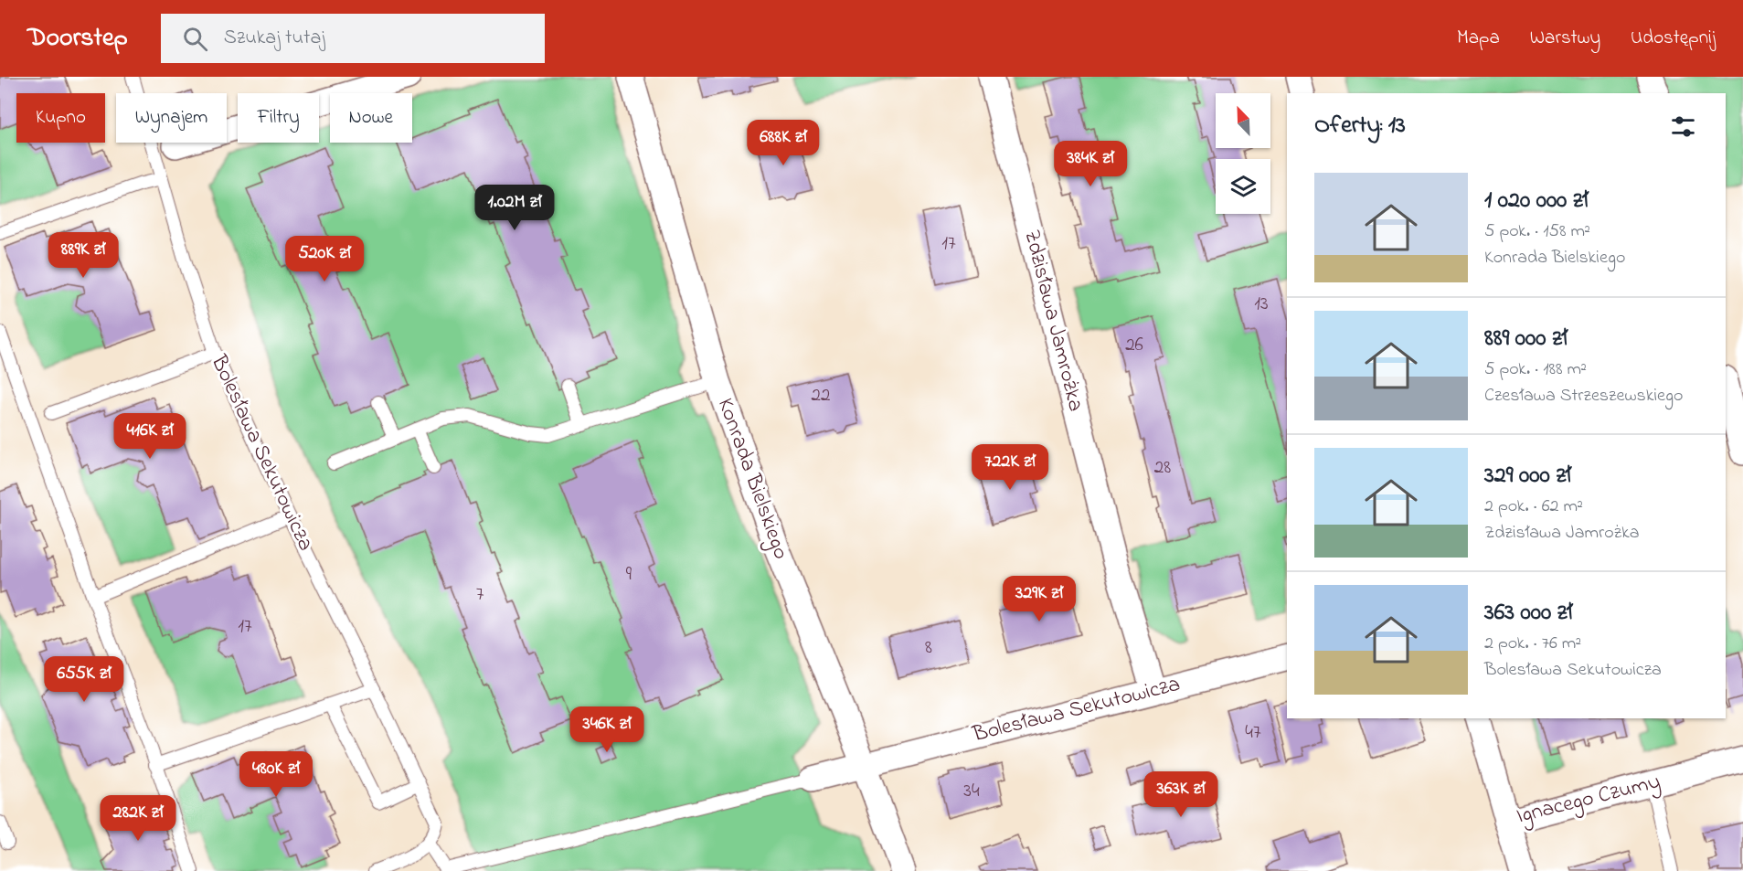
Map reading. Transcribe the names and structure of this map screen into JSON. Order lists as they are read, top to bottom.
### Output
{
  "streets": {
    "street": [
      "Zdzisława Jamrożka",
      "Bolesława Sekutowicza",
      "Konrada Bielskiego",
      "Ignacego Czumy"
    ]
  },
  "crossings": [
    ["Zdzisława Jamrożka", "Bolesława Sekutowicza"],
    ["Bolesława Sekutowicza", "Konrada Bielskiego"]
  ],
  "house_numbers": [
    "17",
    "13",
    "26",
    "22",
    "28",
    "9",
    "7",
    "17",
    "8",
    "47",
    "34"
  ],
  "north": "top left",
  "page": {
    "header": "Doorstep",
    "search": "Szukaj tutaj",
    "nav": ["Mapa", "Warstwy", "Udostępnij"],
    "chip": [
      "Kupno",
      "Wynajem",
      "Filtry",
      "Nowe"
    ],
    "heading": "Oferty: 13",
    "price": [
      "688K zł",
      "384K zł",
      "1.02M zł",
      "889K zł",
      "520K zł",
      "416K zł",
      "722K zł",
      "329K zł",
      "655K zł",
      "346K zł",
      "480K zł",
      "363K zł",
      "282K zł"
    ],
    "list": [
      {
        "name": "1 020 000 zł",
        "note": "5 pok. · 158 m² · Konrada Bielskiego"
      },
      {
        "name": "889 000 zł",
        "note": "5 pok. · 188 m² · Czesława Strzeszewskiego"
      },
      {
        "name": "329 000 zł",
        "note": "2 pok. · 62 m² · Zdzisława Jamrożka"
      },
      {
        "name": "363 000 zł",
        "note": "2 pok. · 76 m² · Bolesława Sekutowicza"
      }
    ]
  }
}
